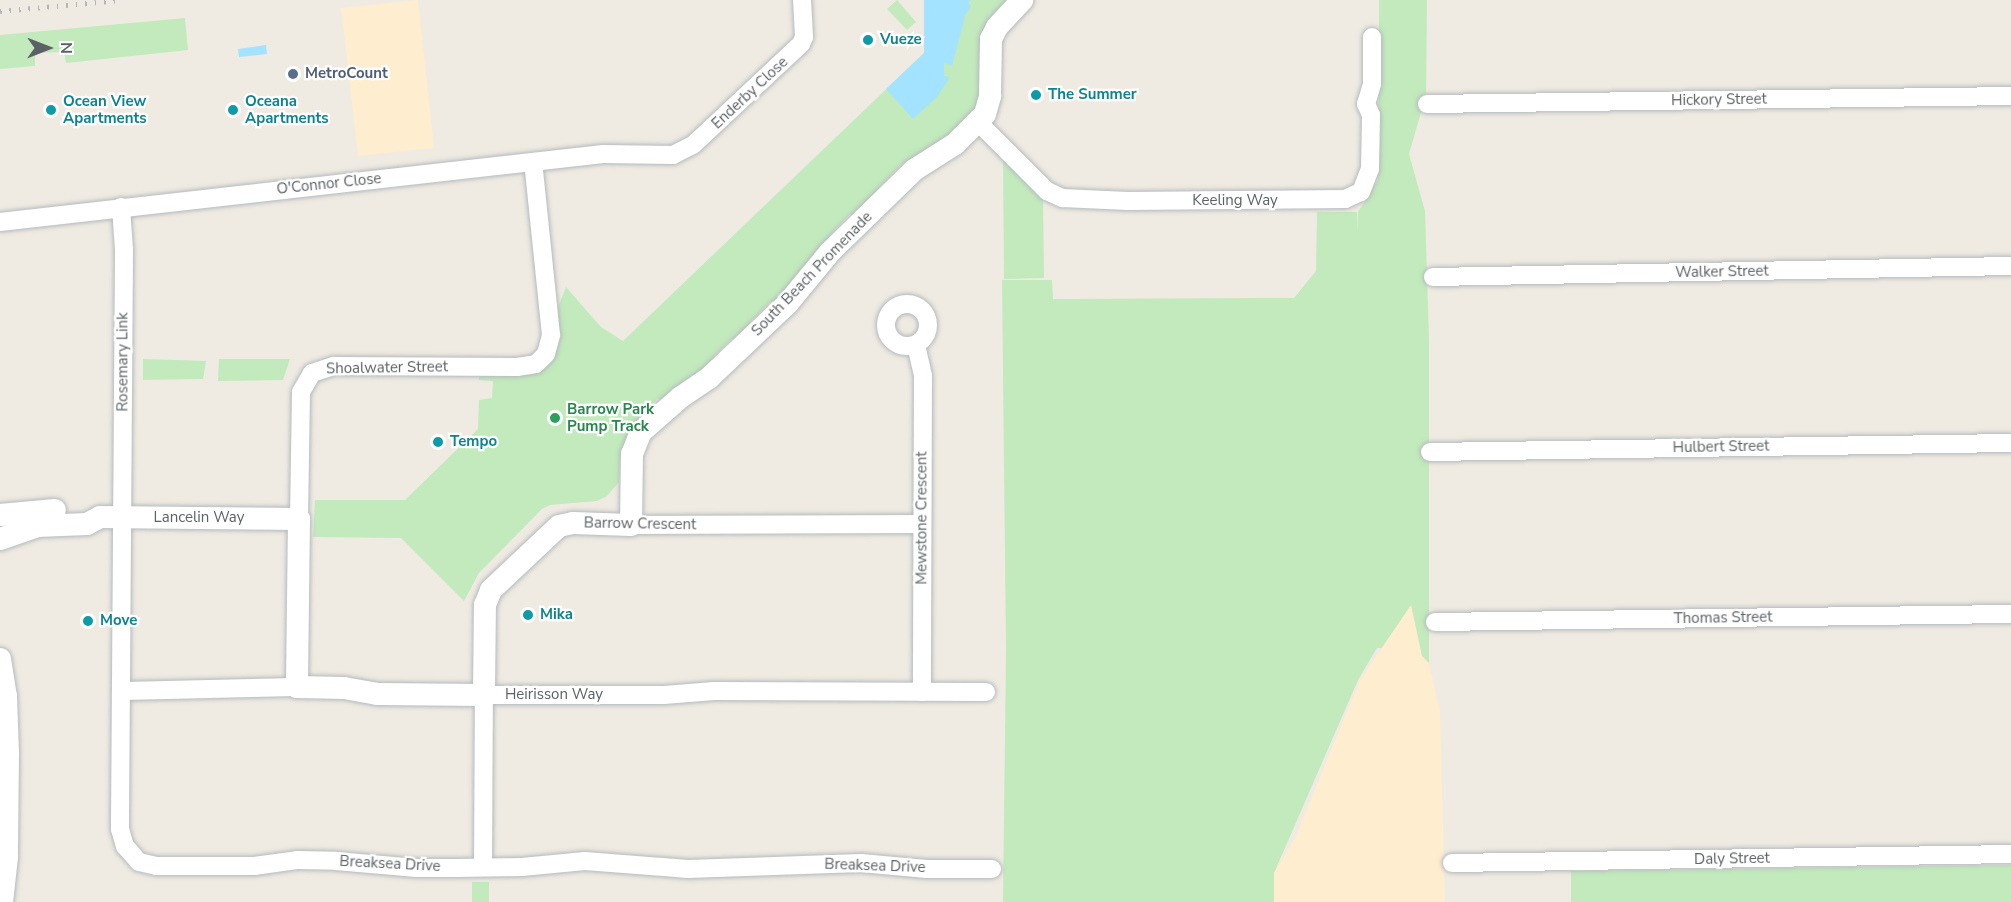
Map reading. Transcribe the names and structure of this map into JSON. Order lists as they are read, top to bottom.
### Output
{
  "streets": {
    "street": [
      "Enderby Close",
      "Hickory Street",
      "O'Connor Close",
      "Keeling Way",
      "Walker Street",
      "South Beach Promenade",
      "Rosemary Link",
      "Shoalwater Street",
      "Hulbert Street",
      "Lancelin Way",
      "Mewstone Crescent",
      "Barrow Crescent",
      "Thomas Street",
      "Heirisson Way",
      "Daly Street",
      "Breaksea Drive"
    ]
  },
  "crossings": [
    ["Enderby Close", "O'Connor Close"],
    ["O'Connor Close", "Rosemary Link"],
    ["O'Connor Close", "Shoalwater Street"],
    ["Keeling Way", "South Beach Promenade"],
    ["South Beach Promenade", "Barrow Crescent"],
    ["Rosemary Link", "Lancelin Way"],
    ["Rosemary Link", "Breaksea Drive"],
    ["Shoalwater Street", "Lancelin Way"],
    ["Shoalwater Street", "Heirisson Way"],
    ["Lancelin Way", "Breaksea Drive"],
    ["Mewstone Crescent", "Barrow Crescent"],
    ["Mewstone Crescent", "Heirisson Way"],
    ["Barrow Crescent", "Heirisson Way"],
    ["Heirisson Way", "Breaksea Drive"]
  ],
  "places": [
    "Vueze",
    "MetroCount",
    "The Summer",
    "Ocean View Apartments",
    "Oceana Apartments",
    "Barrow Park Pump Track",
    "Tempo",
    "Mika",
    "Move"
  ],
  "north": "right"
}
